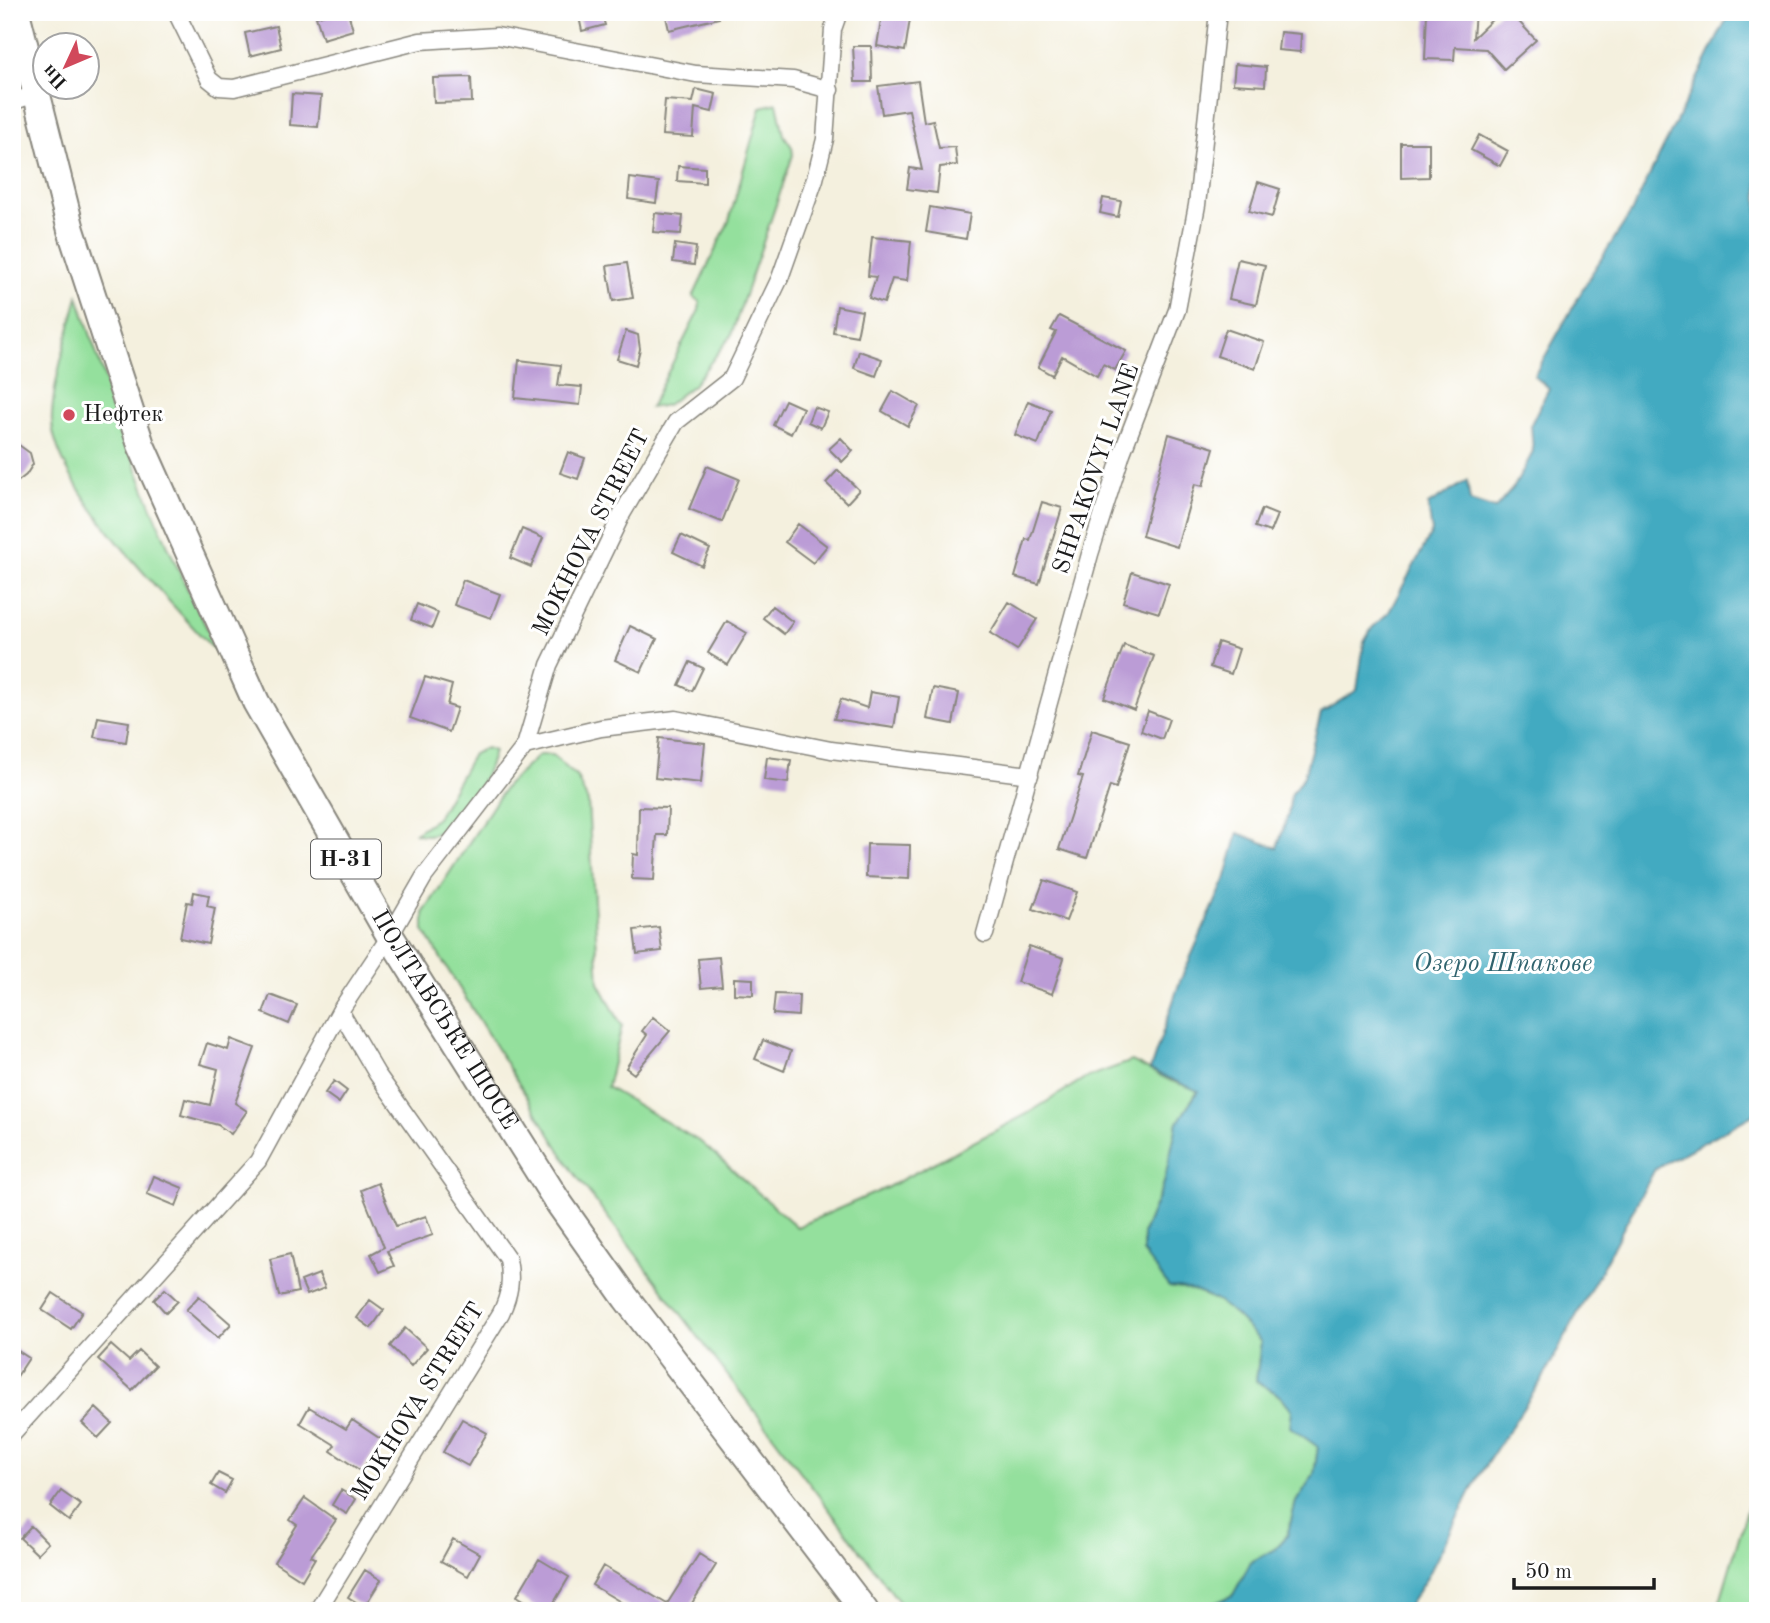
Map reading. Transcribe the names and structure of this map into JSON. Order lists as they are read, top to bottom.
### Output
{
  "streets": {
    "main road": ["Н-31", "ПОЛТАВСЬКЕ ШОСЕ"],
    "street": ["SHPAKOVYI LANE", "MOKHOVA STREET"]
  },
  "crossings": [
    ["MOKHOVA STREET", "ПОЛТАВСЬКЕ ШОСЕ"]
  ],
  "water": ["Озеро Шпакове"],
  "places": ["Нефтек"],
  "scale_bar": "50 m",
  "north": "bottom left"
}
